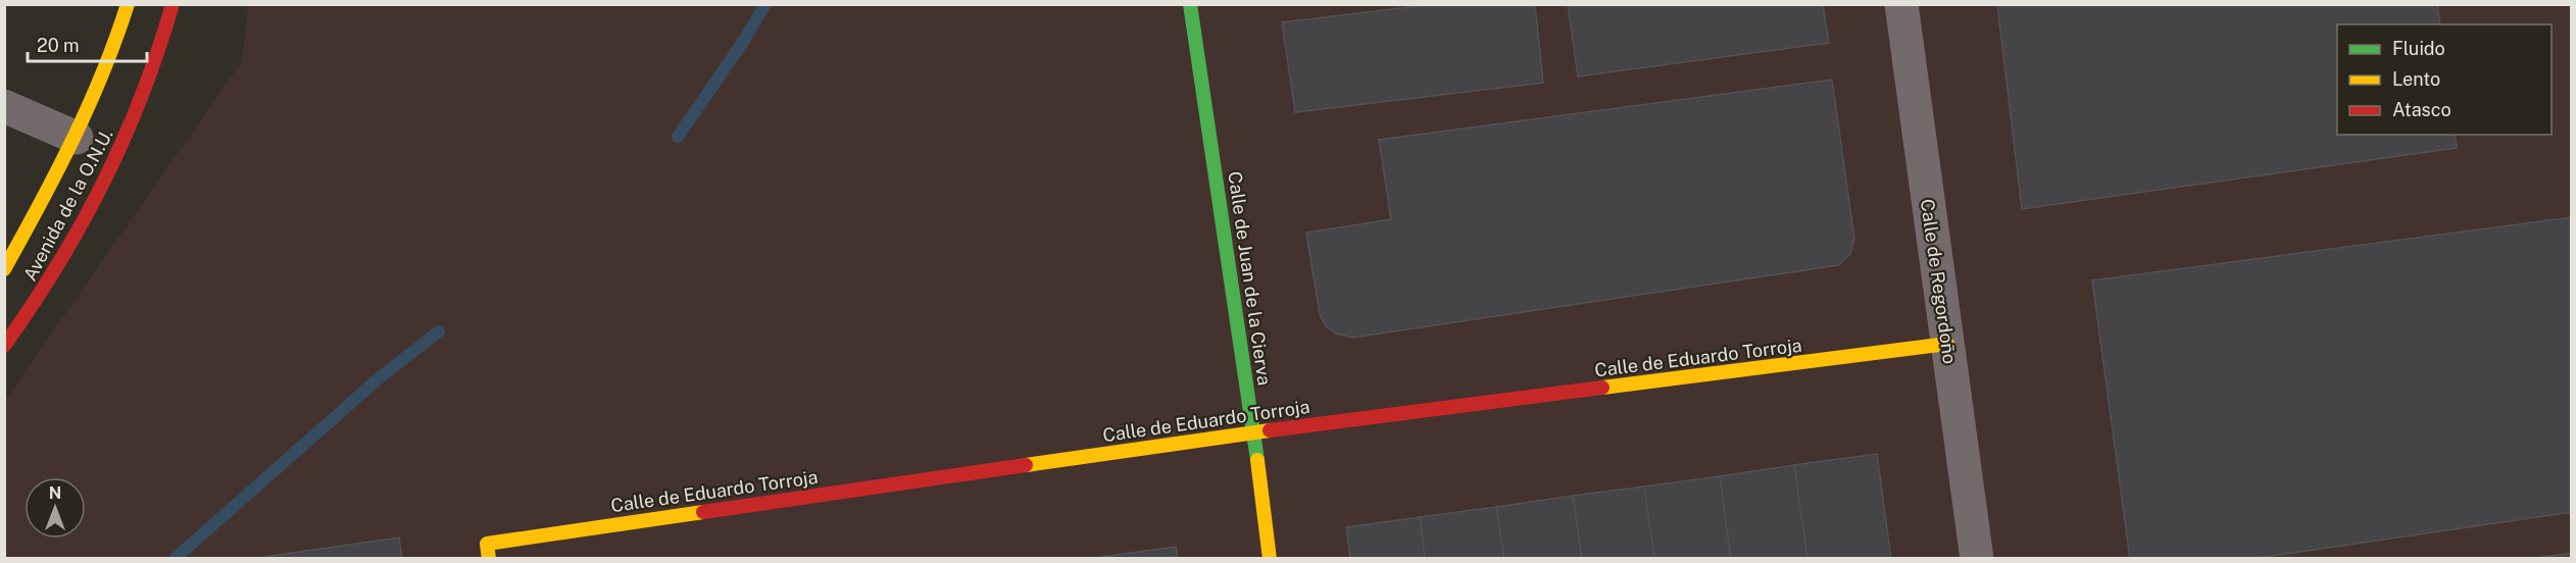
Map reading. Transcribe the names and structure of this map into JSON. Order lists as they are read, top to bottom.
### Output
{
  "streets": {
    "street": [
      "Avenida de la O.N.U.",
      "Calle de Juan de la Cierva",
      "Calle de Regordoño",
      "Calle de Eduardo Torroja"
    ]
  },
  "crossings": [
    ["Calle de Juan de la Cierva", "Calle de Eduardo Torroja"],
    ["Calle de Regordoño", "Calle de Eduardo Torroja"]
  ],
  "legend": ["Fluido", "Lento", "Atasco"],
  "scale_bar": "20 m",
  "north": "top"
}
